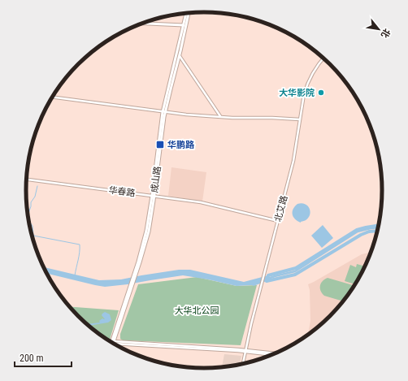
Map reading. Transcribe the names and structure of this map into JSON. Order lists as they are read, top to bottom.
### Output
{
  "streets": {
    "main road": ["成山路"],
    "street": ["华春路", "北艾路"]
  },
  "crossings": [
    ["成山路", "华春路"],
    ["华春路", "北艾路"]
  ],
  "parks": ["大华北公园"],
  "places": {
    "other": ["大华影院"],
    "transit": ["华鹏路"]
  },
  "scale_bar": "200 m",
  "north": "bottom right"
}
